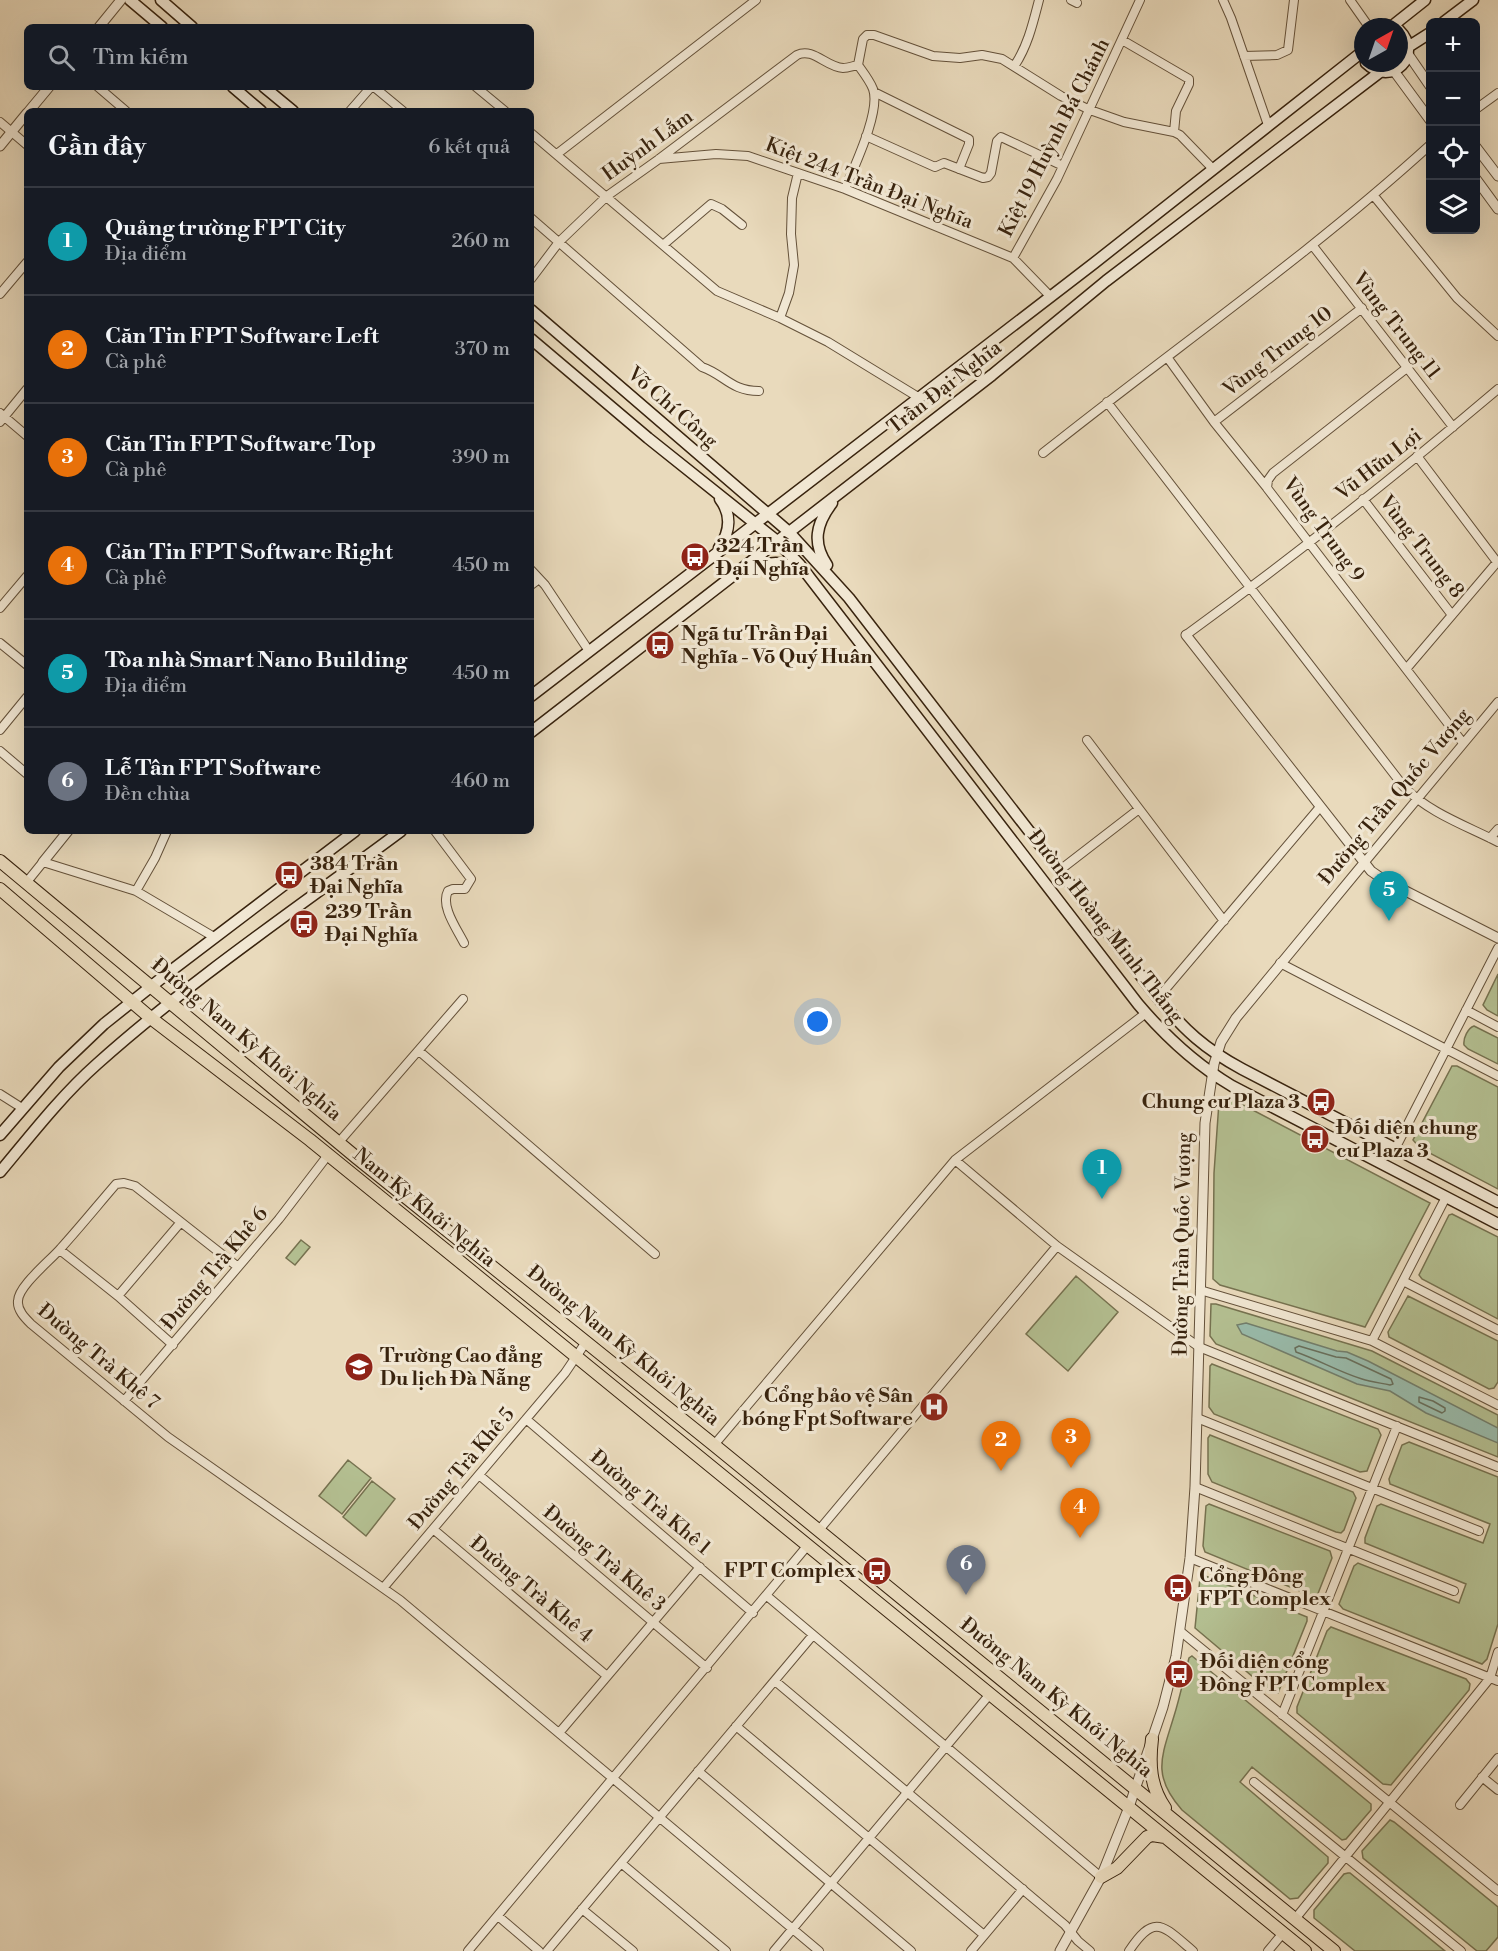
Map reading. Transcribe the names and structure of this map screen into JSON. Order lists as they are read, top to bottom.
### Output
{
  "streets": {
    "main road": [
      "Trần Đại Nghĩa",
      "Võ Chí Công",
      "Đường Hoàng Minh Thắng",
      "Đường Nam Kỳ Khởi Nghĩa",
      "Nam Kỳ Khởi Nghĩa"
    ],
    "street": [
      "Kiệt 19 Huỳnh Bá Chánh",
      "Huỳnh Lắm",
      "Kiệt 244 Trần Đại Nghĩa",
      "Vùng Trung 11",
      "Vùng Trung 10",
      "Vũ Hữu Lợi",
      "Vùng Trung 9",
      "Vùng Trung 8",
      "Đường Trần Quốc Vượng",
      "Đường Trà Khê 6",
      "Đường Trà Khê 7",
      "Đường Trà Khê 5",
      "Đường Trà Khê 1",
      "Đường Trà Khê 3",
      "Đường Trà Khê 4"
    ]
  },
  "crossings": [
    ["Kiệt 19 Huỳnh Bá Chánh", "Kiệt 244 Trần Đại Nghĩa"],
    ["Huỳnh Lắm", "Kiệt 244 Trần Đại Nghĩa"],
    ["Kiệt 244 Trần Đại Nghĩa", "Trần Đại Nghĩa"],
    ["Vùng Trung 11", "Vùng Trung 10"],
    ["Vùng Trung 11", "Vũ Hữu Lợi"],
    ["Vùng Trung 11", "Vùng Trung 9"],
    ["Trần Đại Nghĩa", "Võ Chí Công"],
    ["Trần Đại Nghĩa", "Đường Hoàng Minh Thắng"],
    ["Võ Chí Công", "Đường Hoàng Minh Thắng"],
    ["Vũ Hữu Lợi", "Vùng Trung 9"],
    ["Vũ Hữu Lợi", "Vùng Trung 8"],
    ["Vùng Trung 9", "Đường Trần Quốc Vượng"],
    ["Đường Trần Quốc Vượng", "Đường Hoàng Minh Thắng"],
    ["Đường Trần Quốc Vượng", "Đường Nam Kỳ Khởi Nghĩa"],
    ["Đường Trần Quốc Vượng", "Nam Kỳ Khởi Nghĩa"],
    ["Đường Nam Kỳ Khởi Nghĩa", "Nam Kỳ Khởi Nghĩa"],
    ["Đường Nam Kỳ Khởi Nghĩa", "Đường Trà Khê 6"],
    ["Đường Nam Kỳ Khởi Nghĩa", "Đường Trà Khê 5"],
    ["Nam Kỳ Khởi Nghĩa", "Đường Trà Khê 6"],
    ["Nam Kỳ Khởi Nghĩa", "Đường Trà Khê 5"],
    ["Đường Trà Khê 6", "Đường Trà Khê 7"],
    ["Đường Trà Khê 7", "Đường Trà Khê 5"],
    ["Đường Trà Khê 5", "Đường Trà Khê 1"],
    ["Đường Trà Khê 5", "Đường Trà Khê 3"],
    ["Đường Trà Khê 5", "Đường Trà Khê 4"]
  ],
  "places": {
    "bus stop": [
      "324 Trần Đại Nghĩa",
      "Ngã tư Trần Đại Nghĩa - Võ Quý Huân",
      "384 Trần Đại Nghĩa",
      "239 Trần Đại Nghĩa",
      "Chung cư Plaza 3",
      "Đối diện chung cư Plaza 3",
      "FPT Complex",
      "Cổng Đông FPT Complex",
      "Đối diện cổng Đông FPT Complex"
    ],
    "school or university": ["Trường Cao đẳng Du lịch Đà Nẵng"],
    "hospital": ["Cổng bảo vệ Sân bóng Fpt Software"]
  },
  "north": "top right",
  "page": {
    "map_buttons": ["+", "−"],
    "search": "Tìm kiếm",
    "heading": ["Gần đây", "6 kết quả"],
    "list": [
      {
        "mark": "1",
        "name": "Quảng trường FPT City",
        "note": "Địa điểm",
        "value": "260 m"
      },
      {
        "mark": "2",
        "name": "Căn Tin FPT Software Left",
        "note": "Cà phê",
        "value": "370 m"
      },
      {
        "mark": "3",
        "name": "Căn Tin FPT Software Top",
        "note": "Cà phê",
        "value": "390 m"
      },
      {
        "mark": "4",
        "name": "Căn Tin FPT Software Right",
        "note": "Cà phê",
        "value": "450 m"
      },
      {
        "mark": "5",
        "name": "Tòa nhà Smart Nano Building",
        "note": "Địa điểm",
        "value": "450 m"
      },
      {
        "mark": "6",
        "name": "Lễ Tân FPT Software",
        "note": "Đền chùa",
        "value": "460 m"
      }
    ],
    "pins": [
      "5",
      "1",
      "3",
      "2",
      "4",
      "6"
    ]
  }
}
